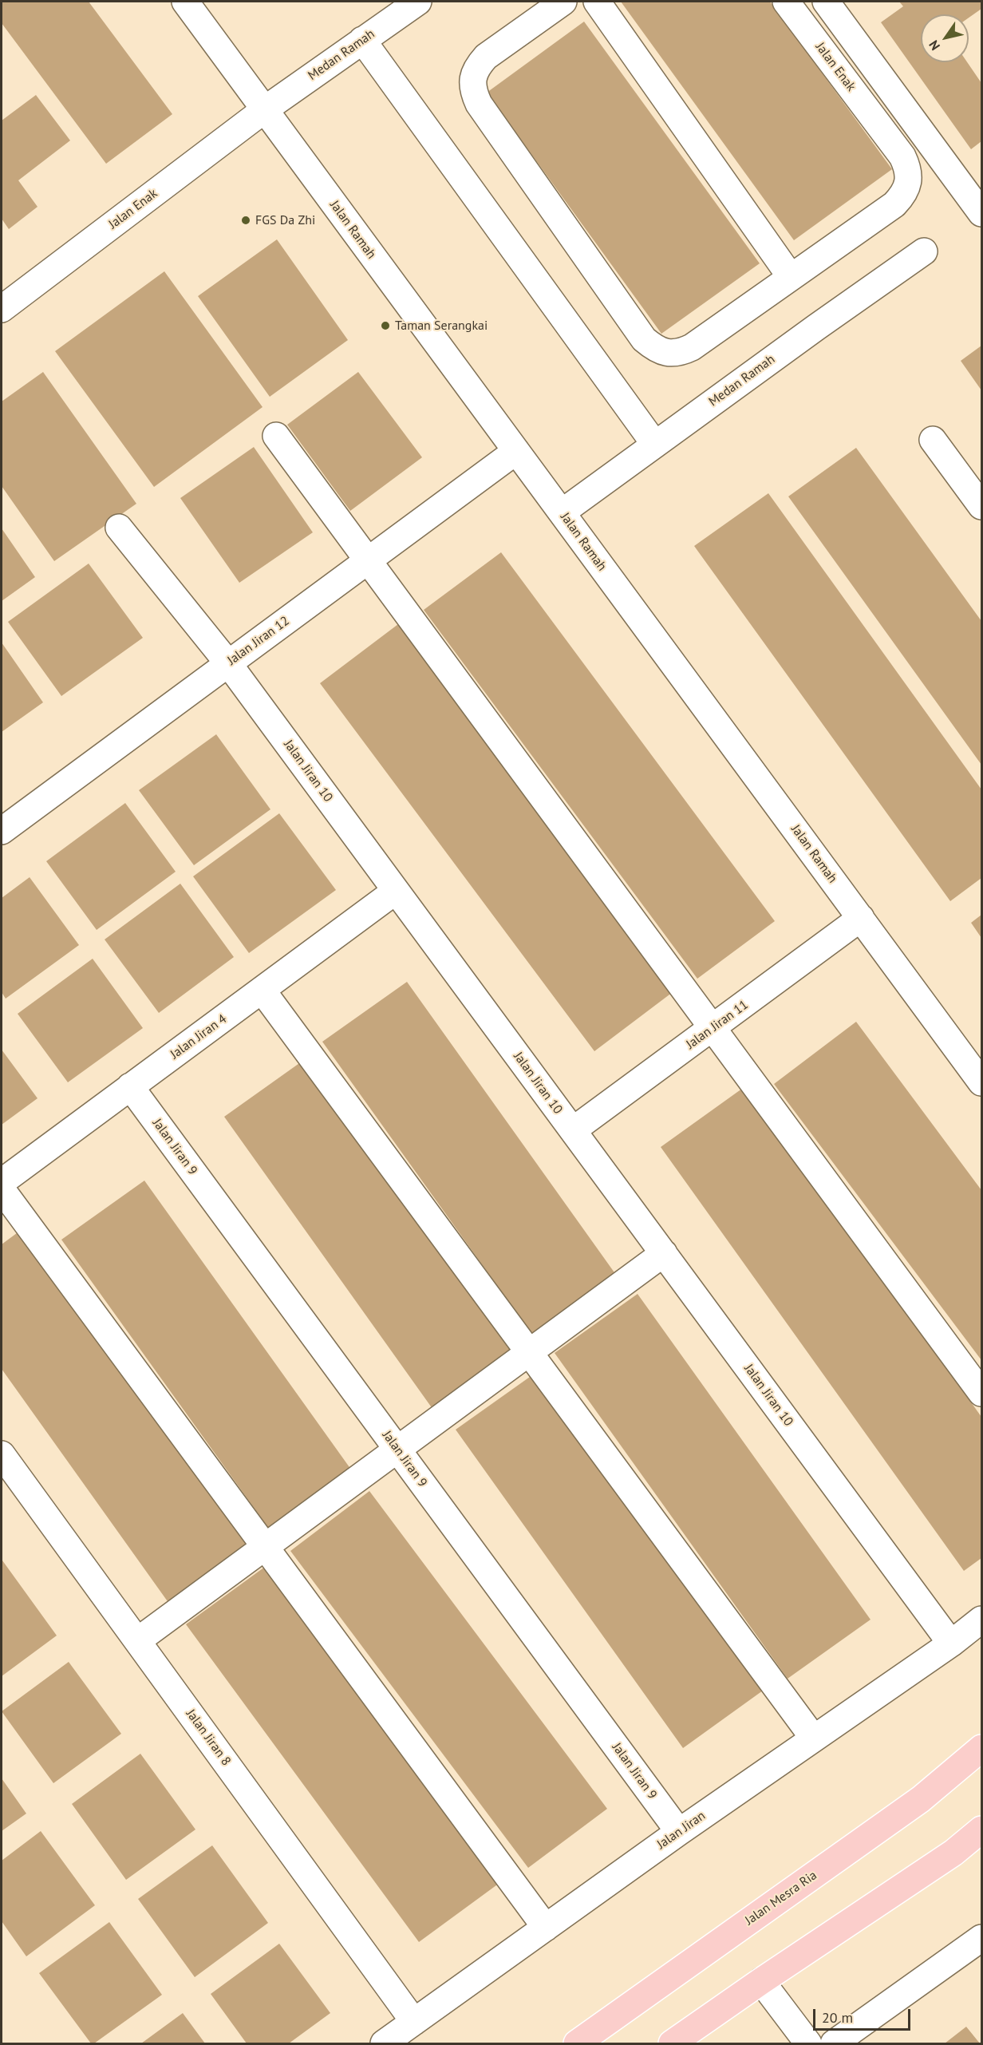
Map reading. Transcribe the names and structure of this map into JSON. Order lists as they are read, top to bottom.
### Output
{
  "streets": {
    "main road": ["Jalan Mesra Ria"],
    "street": [
      "Medan Ramah",
      "Jalan Enak",
      "Jalan Ramah",
      "Jalan Jiran 12",
      "Jalan Jiran 10",
      "Jalan Jiran 11",
      "Jalan Jiran 4",
      "Jalan Jiran 9",
      "Jalan Jiran 8",
      "Jalan Jiran"
    ]
  },
  "crossings": [
    ["Medan Ramah", "Jalan Enak"],
    ["Medan Ramah", "Jalan Ramah"],
    ["Jalan Enak", "Jalan Ramah"],
    ["Jalan Ramah", "Jalan Jiran 12"],
    ["Jalan Ramah", "Jalan Jiran 11"],
    ["Jalan Jiran 12", "Jalan Jiran 10"],
    ["Jalan Jiran 10", "Jalan Jiran 11"],
    ["Jalan Jiran 10", "Jalan Jiran 4"],
    ["Jalan Jiran 10", "Jalan Jiran"],
    ["Jalan Jiran 4", "Jalan Jiran 9"],
    ["Jalan Jiran 9", "Jalan Jiran"],
    ["Jalan Jiran 8", "Jalan Jiran"]
  ],
  "places": ["FGS Da Zhi", "Taman Serangkai"],
  "scale_bar": "20 m",
  "north": "bottom left"
}
